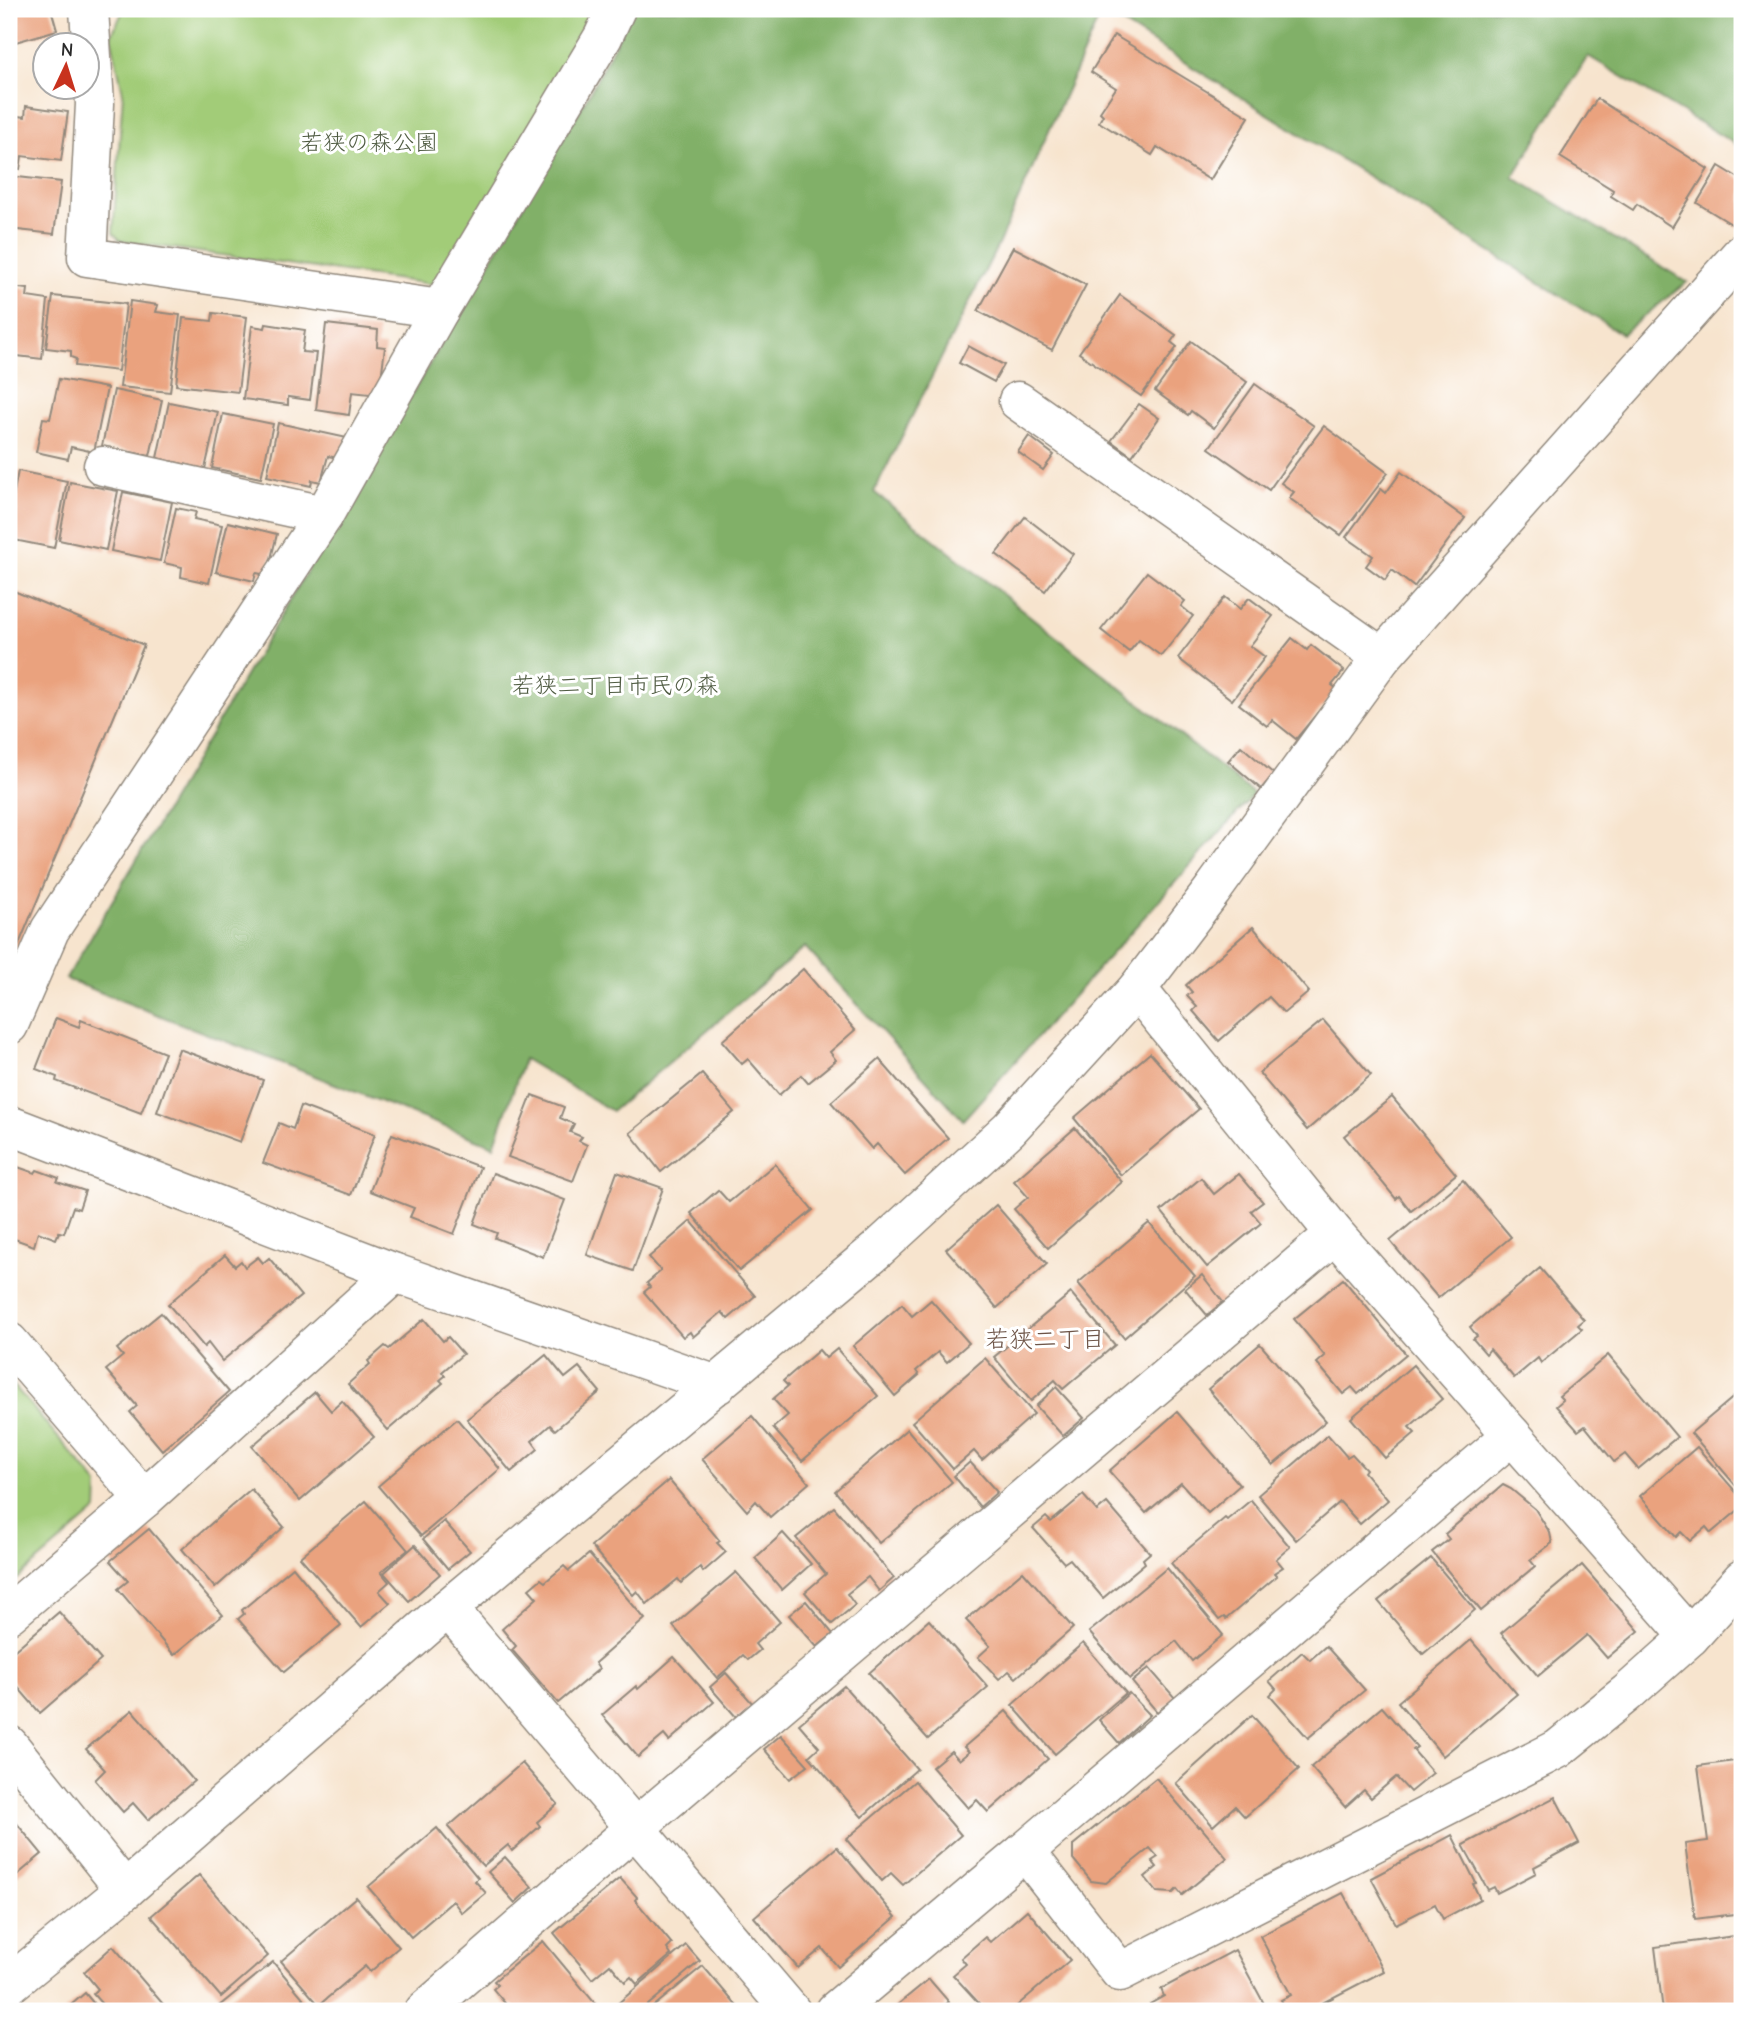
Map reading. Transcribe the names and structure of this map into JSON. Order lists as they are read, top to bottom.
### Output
{
  "districts": ["若狭二丁目"],
  "parks": ["若狭の森公園", "若狭二丁目市民の森"],
  "north": "top"
}
